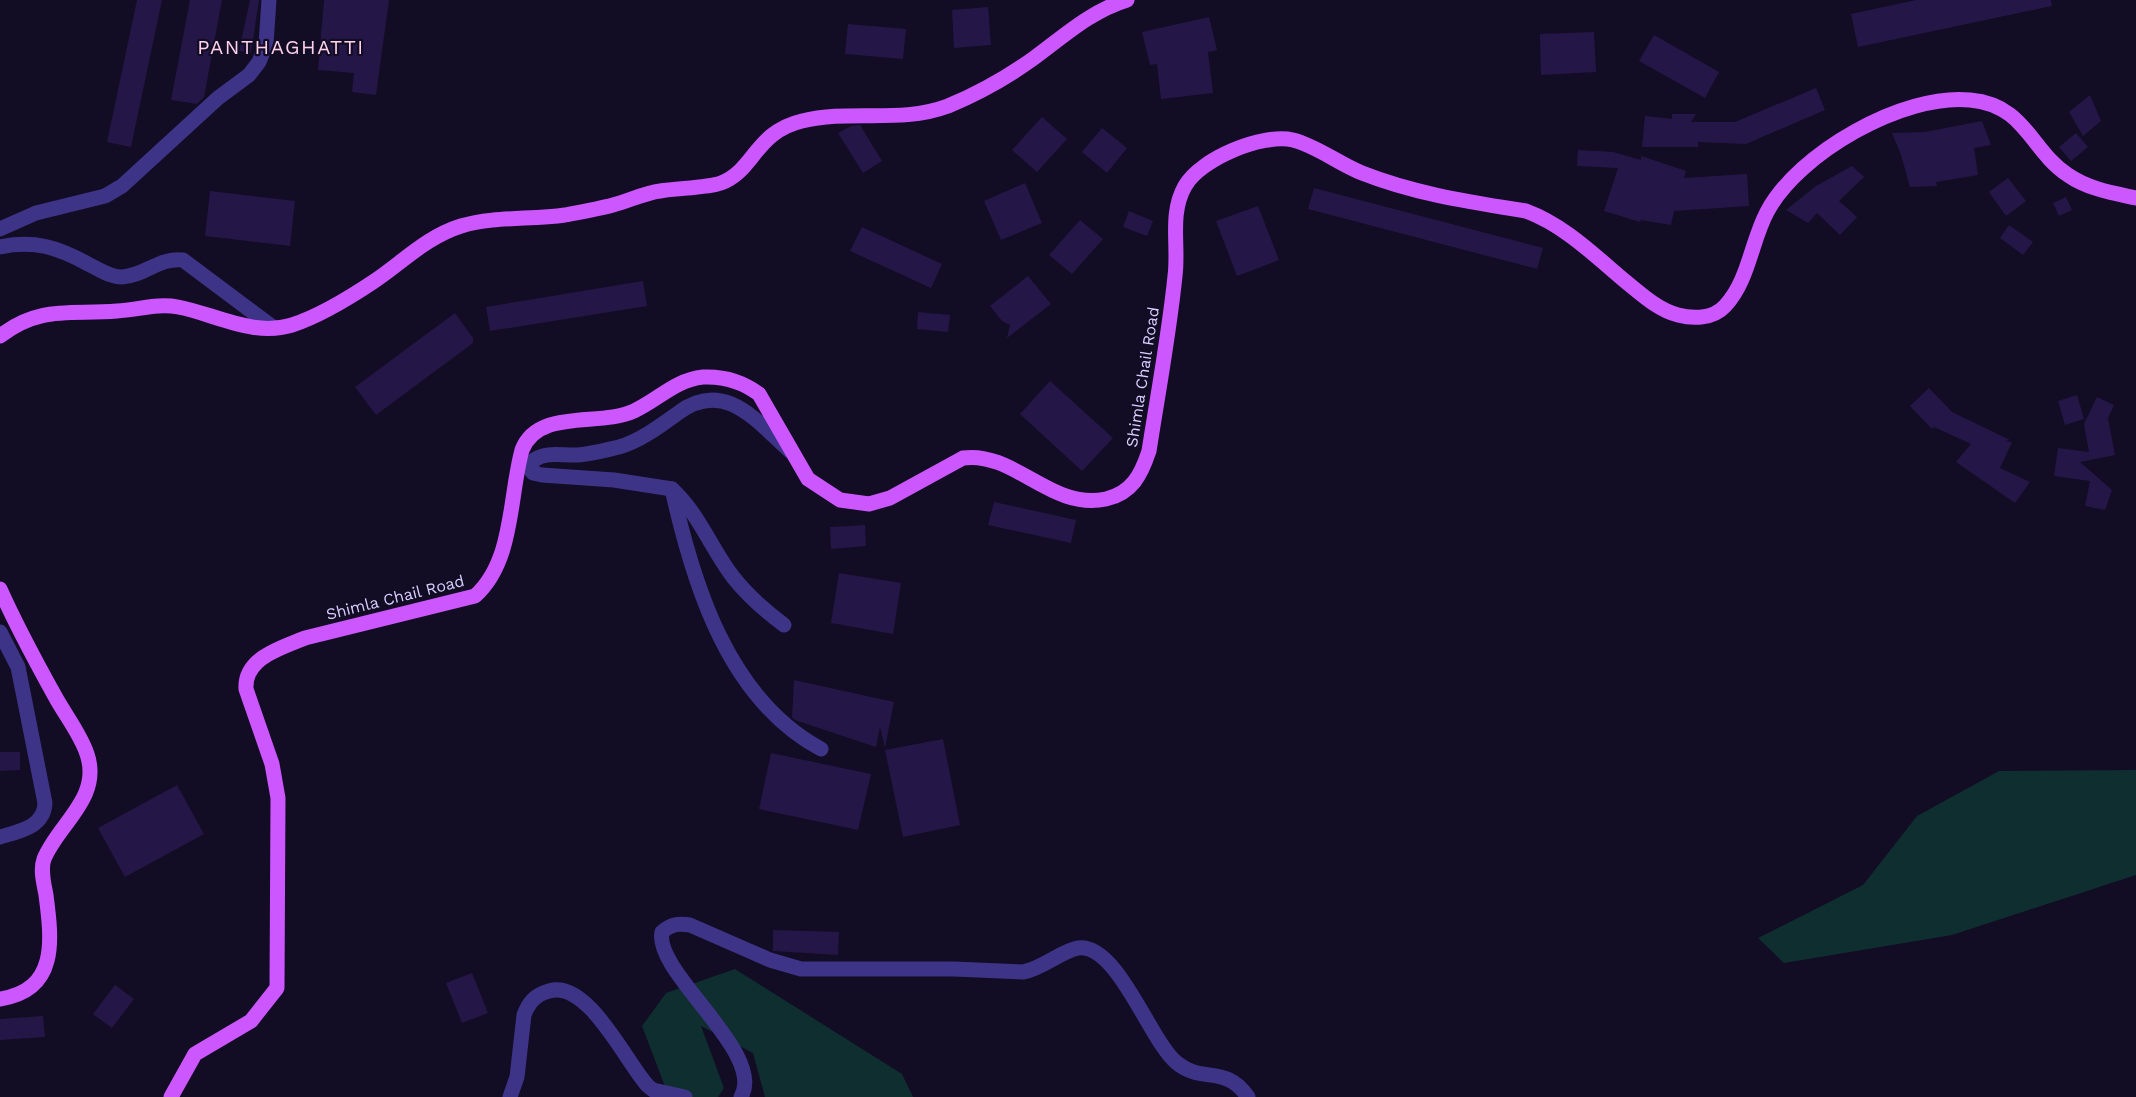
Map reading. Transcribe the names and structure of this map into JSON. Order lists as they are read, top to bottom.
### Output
{
  "streets": {
    "main road": ["Shimla Chail Road"]
  },
  "districts": ["PANTHAGHATTI"]
}
